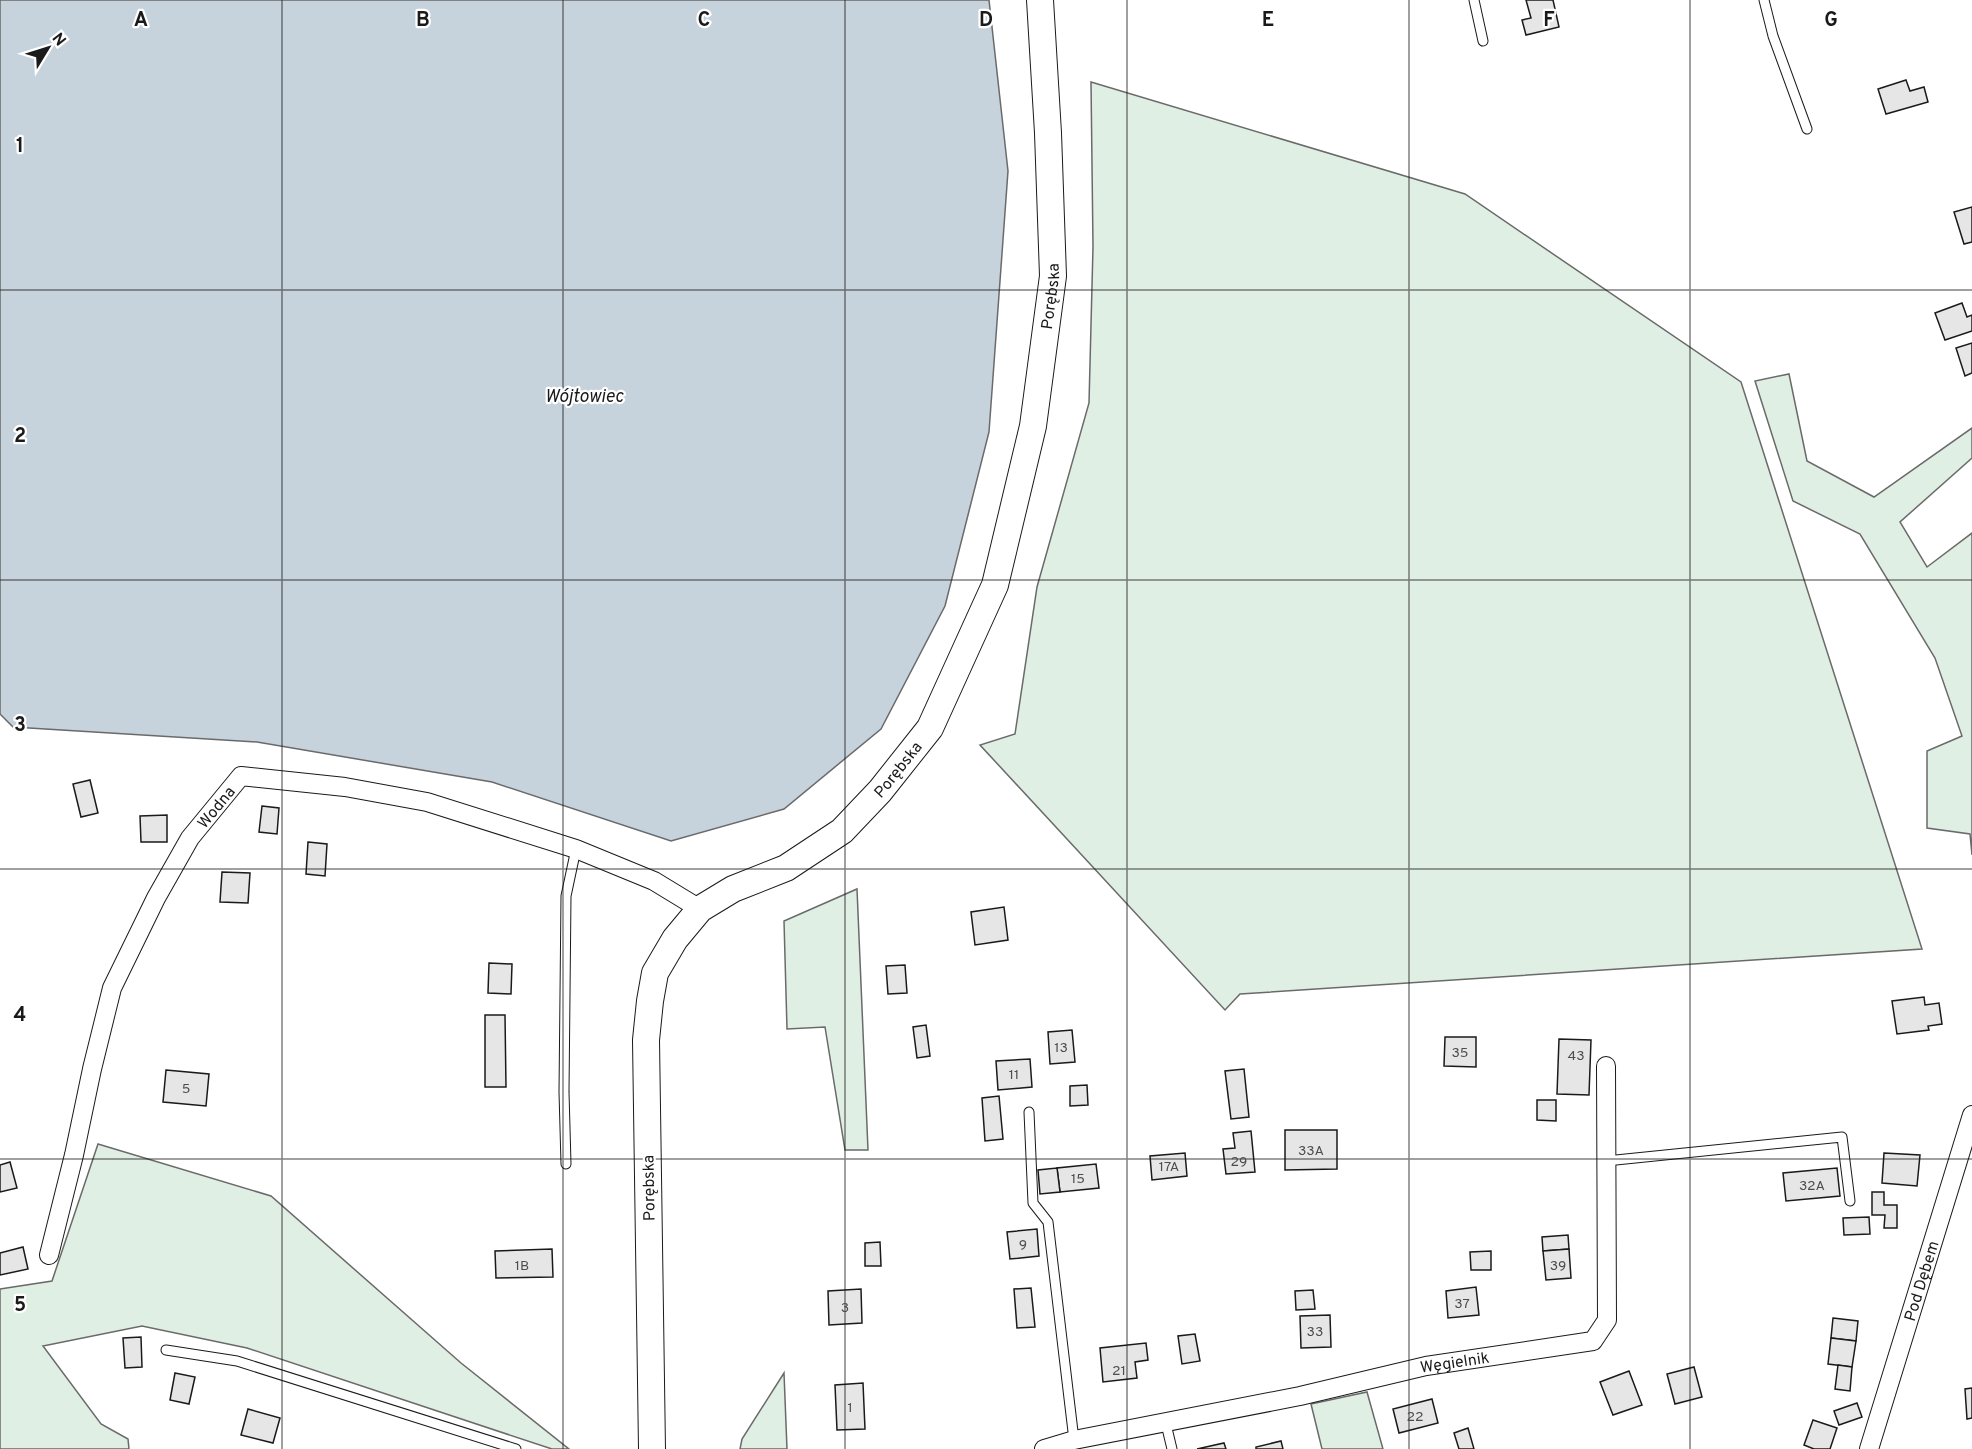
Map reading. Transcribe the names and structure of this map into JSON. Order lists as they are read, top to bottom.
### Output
{
  "streets": {
    "street": [
      "Porębska",
      "Wodna",
      "Pod Dębem",
      "Węgielnik"
    ]
  },
  "crossings": [
    ["Porębska", "Wodna"]
  ],
  "water": ["Wójtowiec"],
  "house_numbers": [
    "13",
    "35",
    "43",
    "11",
    "5",
    "33A",
    "29",
    "17A",
    "15",
    "32A",
    "9",
    "1B",
    "39",
    "37",
    "3",
    "33",
    "21",
    "1",
    "22"
  ],
  "north": "top right",
  "grid": {
    "columns": [
      "A",
      "B",
      "C",
      "D",
      "E",
      "F",
      "G"
    ],
    "rows": [
      "1",
      "2",
      "3",
      "4",
      "5"
    ]
  }
}
